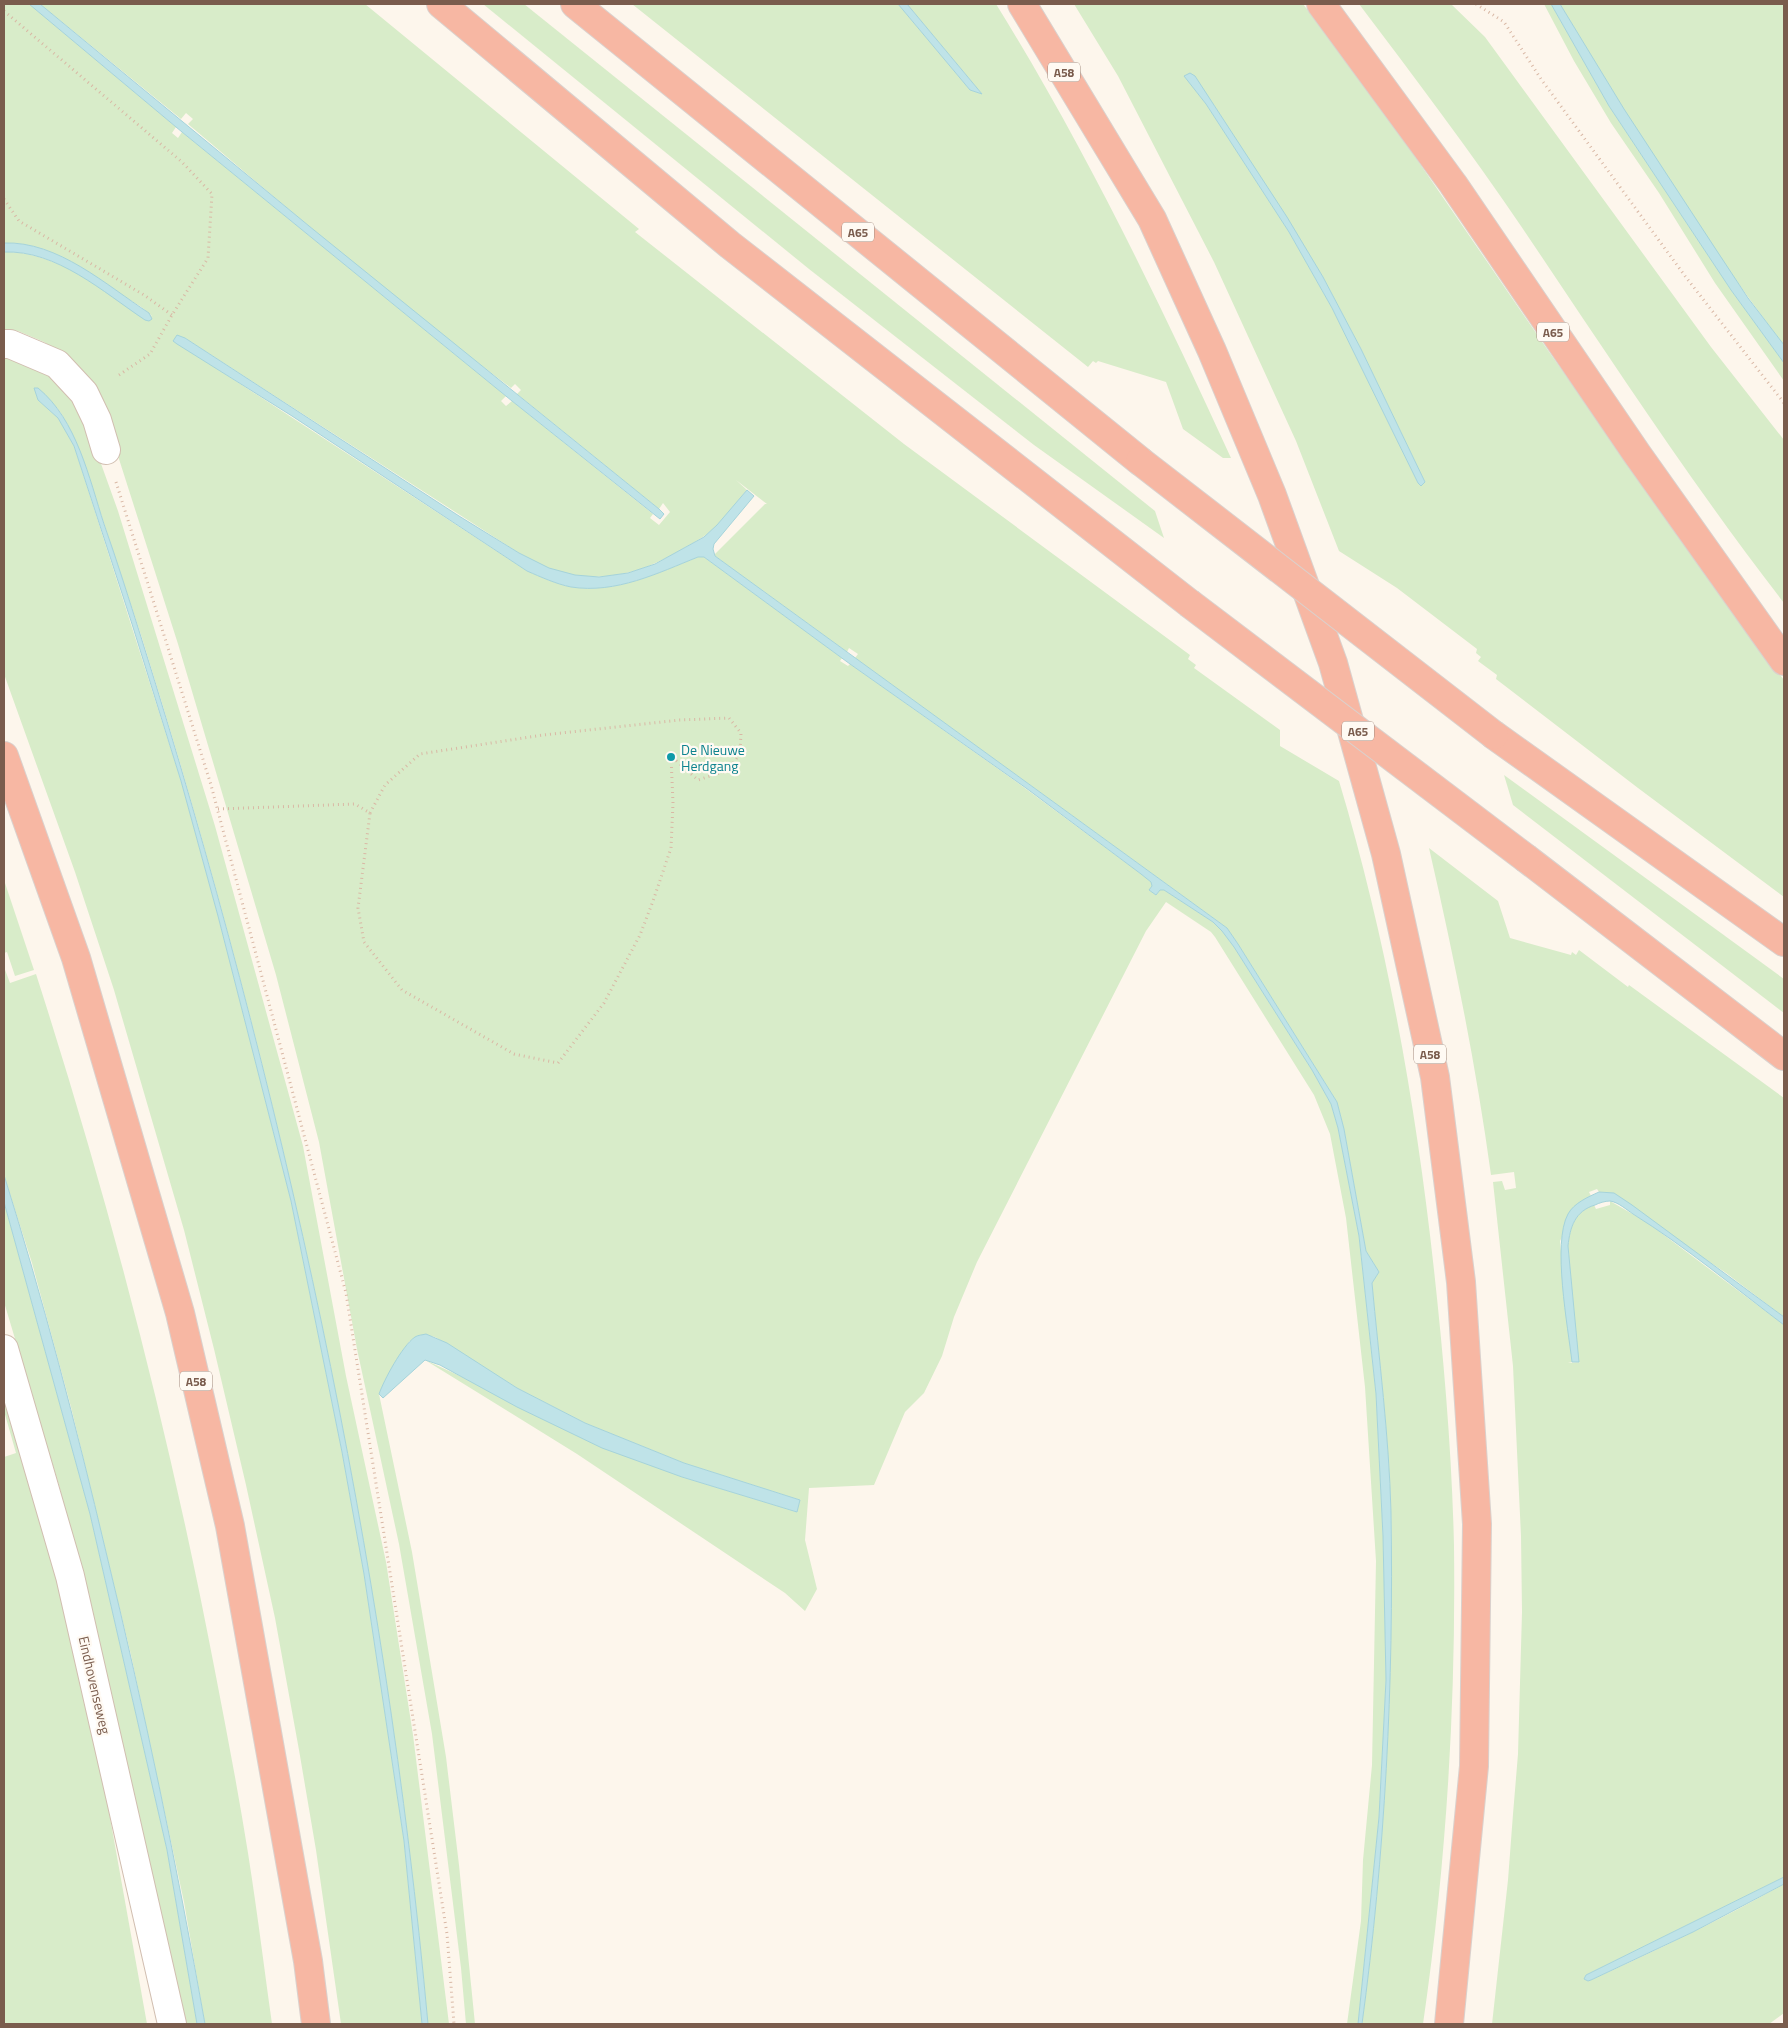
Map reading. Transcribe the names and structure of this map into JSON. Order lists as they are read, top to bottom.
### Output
{
  "streets": {
    "highway": ["A58", "A65"],
    "street": ["Eindhovenseweg"]
  },
  "places": ["De Nieuwe Herdgang"]
}
